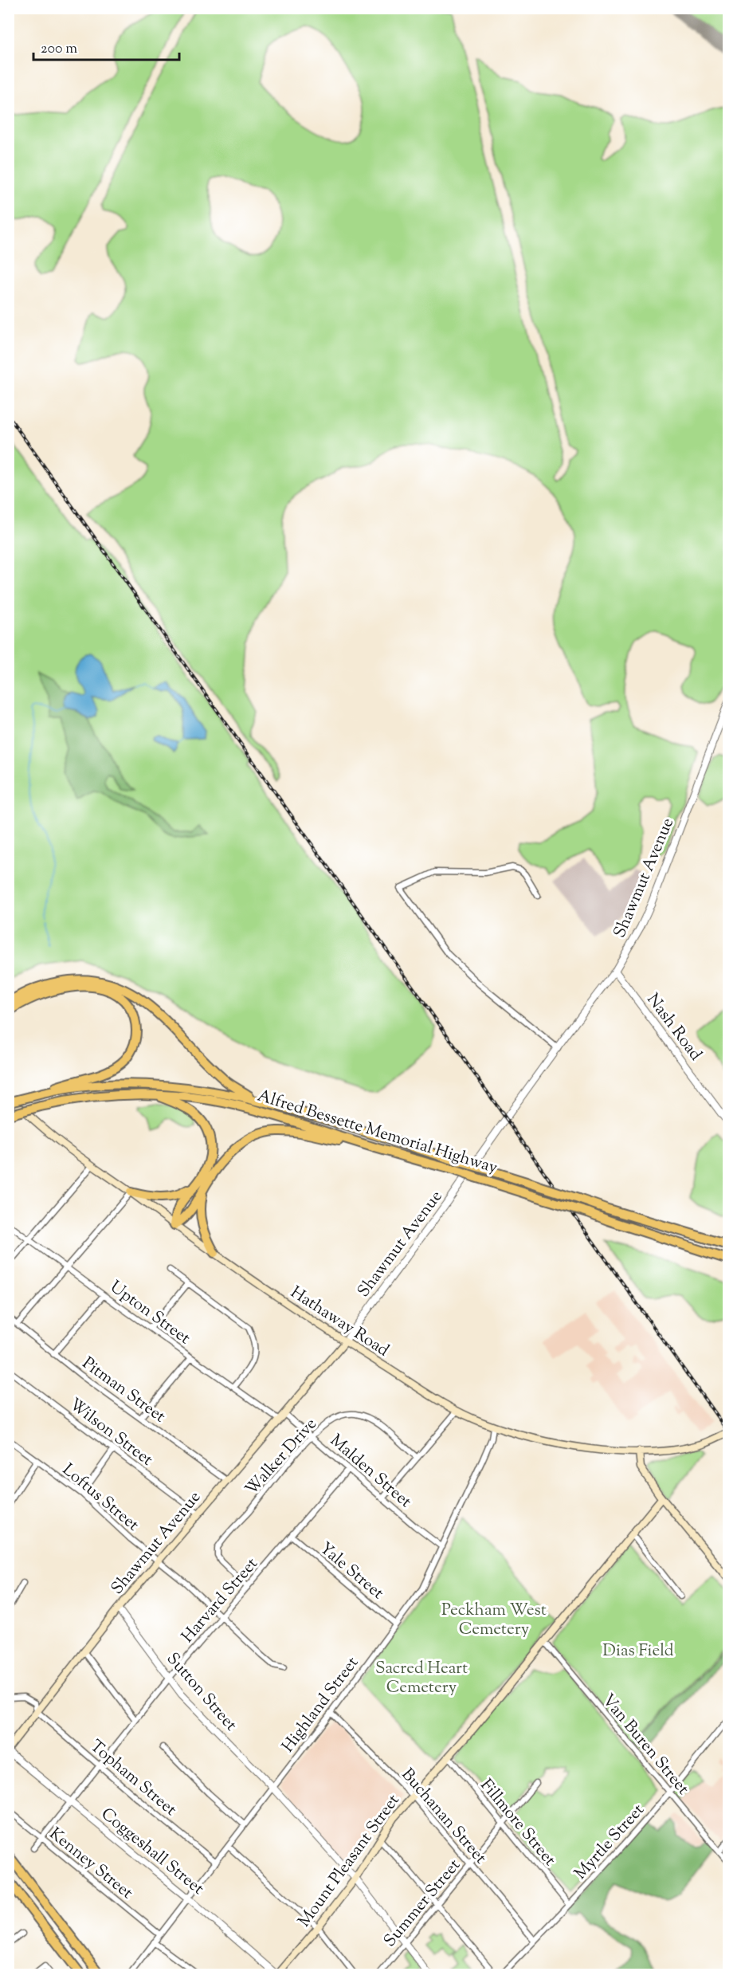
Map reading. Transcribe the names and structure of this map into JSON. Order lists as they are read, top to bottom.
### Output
{
  "streets": {
    "highway": ["Alfred Bessette Memorial Highway"],
    "main road": ["Shawmut Avenue", "Hathaway Road", "Mount Pleasant Street"],
    "street": [
      "Nash Road",
      "Upton Street",
      "Pitman Street",
      "Wilson Street",
      "Walker Drive",
      "Malden Street",
      "Loftus Street",
      "Yale Street",
      "Harvard Street",
      "Sutton Street",
      "Highland Street",
      "Van Buren Street",
      "Topham Street",
      "Buchanan Street",
      "Fillmore Street",
      "Myrtle Street",
      "Coggeshall Street",
      "Kenney Street",
      "Summer Street"
    ]
  },
  "crossings": [
    ["Shawmut Avenue", "Nash Road"],
    ["Shawmut Avenue", "Upton Street"],
    ["Shawmut Avenue", "Hathaway Road"],
    ["Shawmut Avenue", "Pitman Street"],
    ["Shawmut Avenue", "Wilson Street"],
    ["Shawmut Avenue", "Malden Street"],
    ["Shawmut Avenue", "Loftus Street"],
    ["Shawmut Avenue", "Sutton Street"],
    ["Shawmut Avenue", "Topham Street"],
    ["Shawmut Avenue", "Coggeshall Street"],
    ["Upton Street", "Malden Street"],
    ["Hathaway Road", "Highland Street"],
    ["Walker Drive", "Malden Street"],
    ["Walker Drive", "Harvard Street"],
    ["Malden Street", "Harvard Street"],
    ["Malden Street", "Highland Street"],
    ["Loftus Street", "Harvard Street"],
    ["Yale Street", "Harvard Street"],
    ["Yale Street", "Highland Street"],
    ["Harvard Street", "Sutton Street"],
    ["Harvard Street", "Topham Street"],
    ["Harvard Street", "Coggeshall Street"],
    ["Harvard Street", "Kenney Street"],
    ["Sutton Street", "Highland Street"],
    ["Sutton Street", "Mount Pleasant Street"],
    ["Sutton Street", "Summer Street"],
    ["Highland Street", "Topham Street"],
    ["Highland Street", "Buchanan Street"],
    ["Highland Street", "Coggeshall Street"],
    ["Highland Street", "Kenney Street"],
    ["Van Buren Street", "Myrtle Street"],
    ["Van Buren Street", "Mount Pleasant Street"],
    ["Buchanan Street", "Myrtle Street"],
    ["Buchanan Street", "Mount Pleasant Street"],
    ["Buchanan Street", "Summer Street"],
    ["Fillmore Street", "Myrtle Street"],
    ["Fillmore Street", "Mount Pleasant Street"],
    ["Fillmore Street", "Summer Street"],
    ["Coggeshall Street", "Mount Pleasant Street"]
  ],
  "parks": ["Peckham West Cemetery", "Dias Field", "Sacred Heart Cemetery"],
  "scale_bar": "200 m"
}
